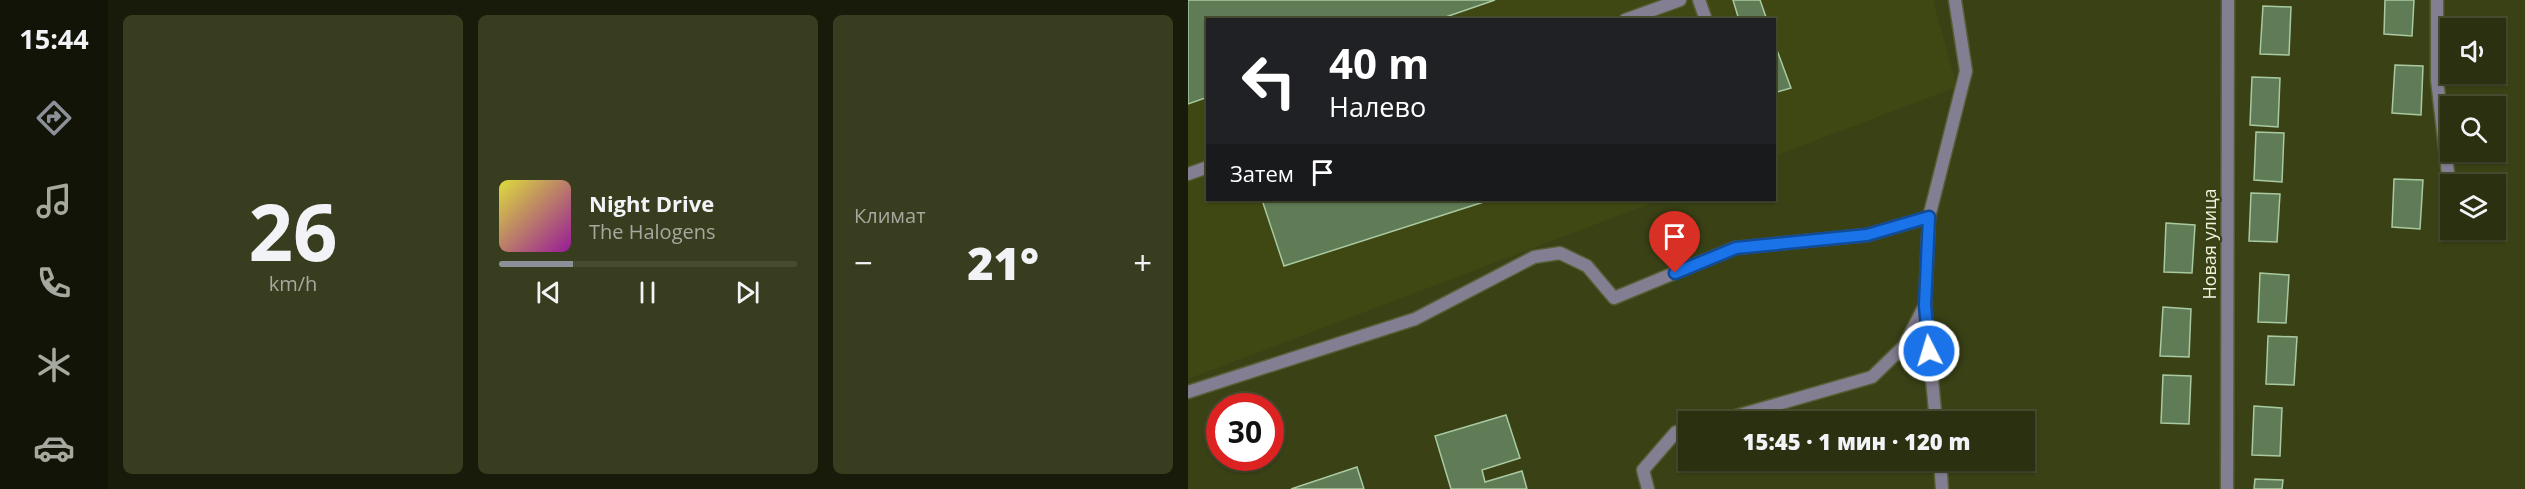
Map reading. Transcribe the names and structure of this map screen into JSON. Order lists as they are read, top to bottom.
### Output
{
  "streets": {
    "street": ["Новая улица"]
  },
  "page": {
    "tabs": "15:44",
    "tile": [
      ["26", "km/h"],
      "Климат"
    ],
    "turn": ["40 m", "Налево"],
    "then": "Затем",
    "song": ["Night Drive", "The Halogens"],
    "heat": ["−", "21°", "+"],
    "limit": "30",
    "trip": "15:45 · 1 мин · 120 m"
  }
}
